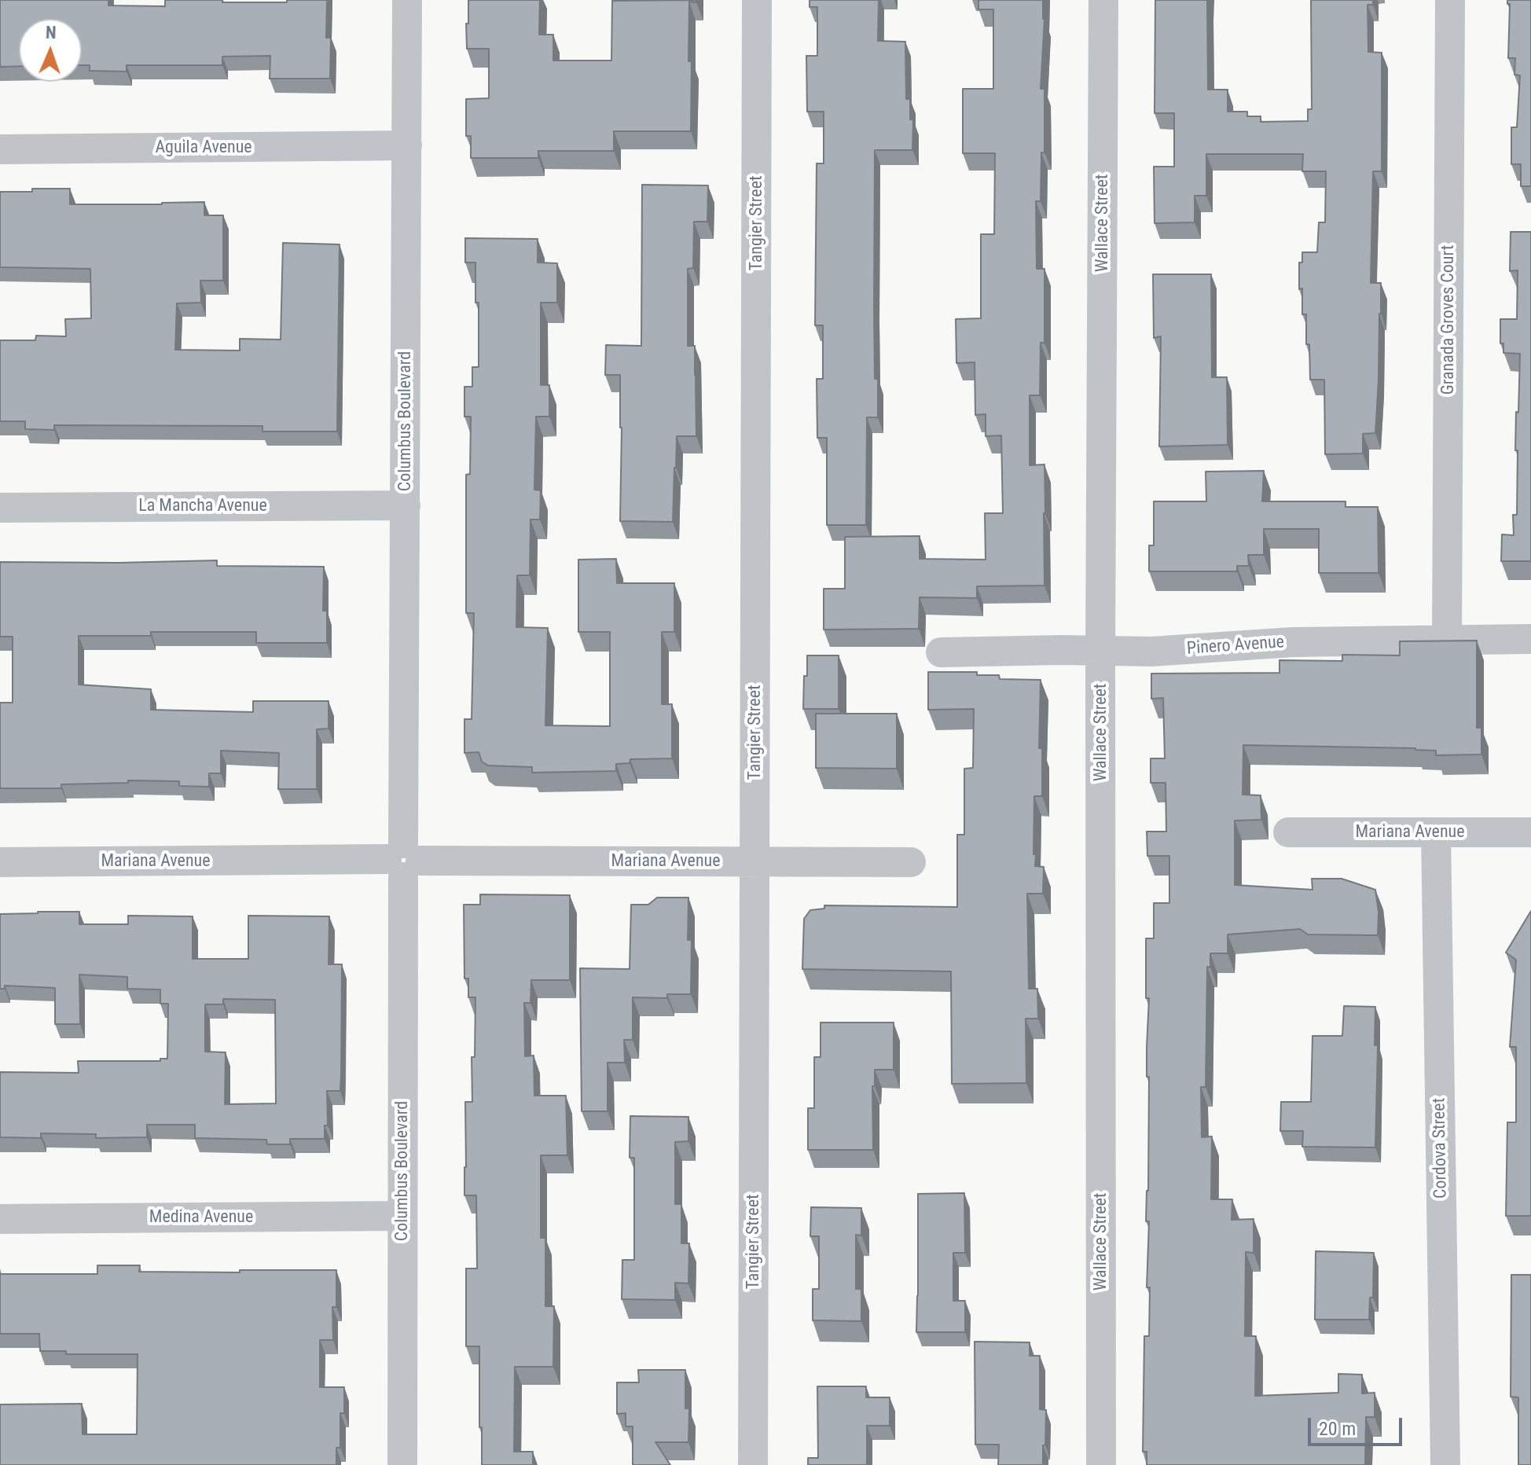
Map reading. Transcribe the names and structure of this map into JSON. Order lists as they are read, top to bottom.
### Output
{
  "streets": {
    "street": [
      "Aguila Avenue",
      "Tangier Street",
      "Wallace Street",
      "Granada Groves Court",
      "Columbus Boulevard",
      "La Mancha Avenue",
      "Pinero Avenue",
      "Mariana Avenue",
      "Cordova Street",
      "Medina Avenue"
    ]
  },
  "crossings": [
    ["Aguila Avenue", "Columbus Boulevard"],
    ["Tangier Street", "Mariana Avenue"],
    ["Wallace Street", "Pinero Avenue"],
    ["Granada Groves Court", "Pinero Avenue"],
    ["Columbus Boulevard", "La Mancha Avenue"],
    ["Columbus Boulevard", "Mariana Avenue"],
    ["Columbus Boulevard", "Medina Avenue"],
    ["Mariana Avenue", "Cordova Street"]
  ],
  "scale_bar": "20 m",
  "north": "top"
}
